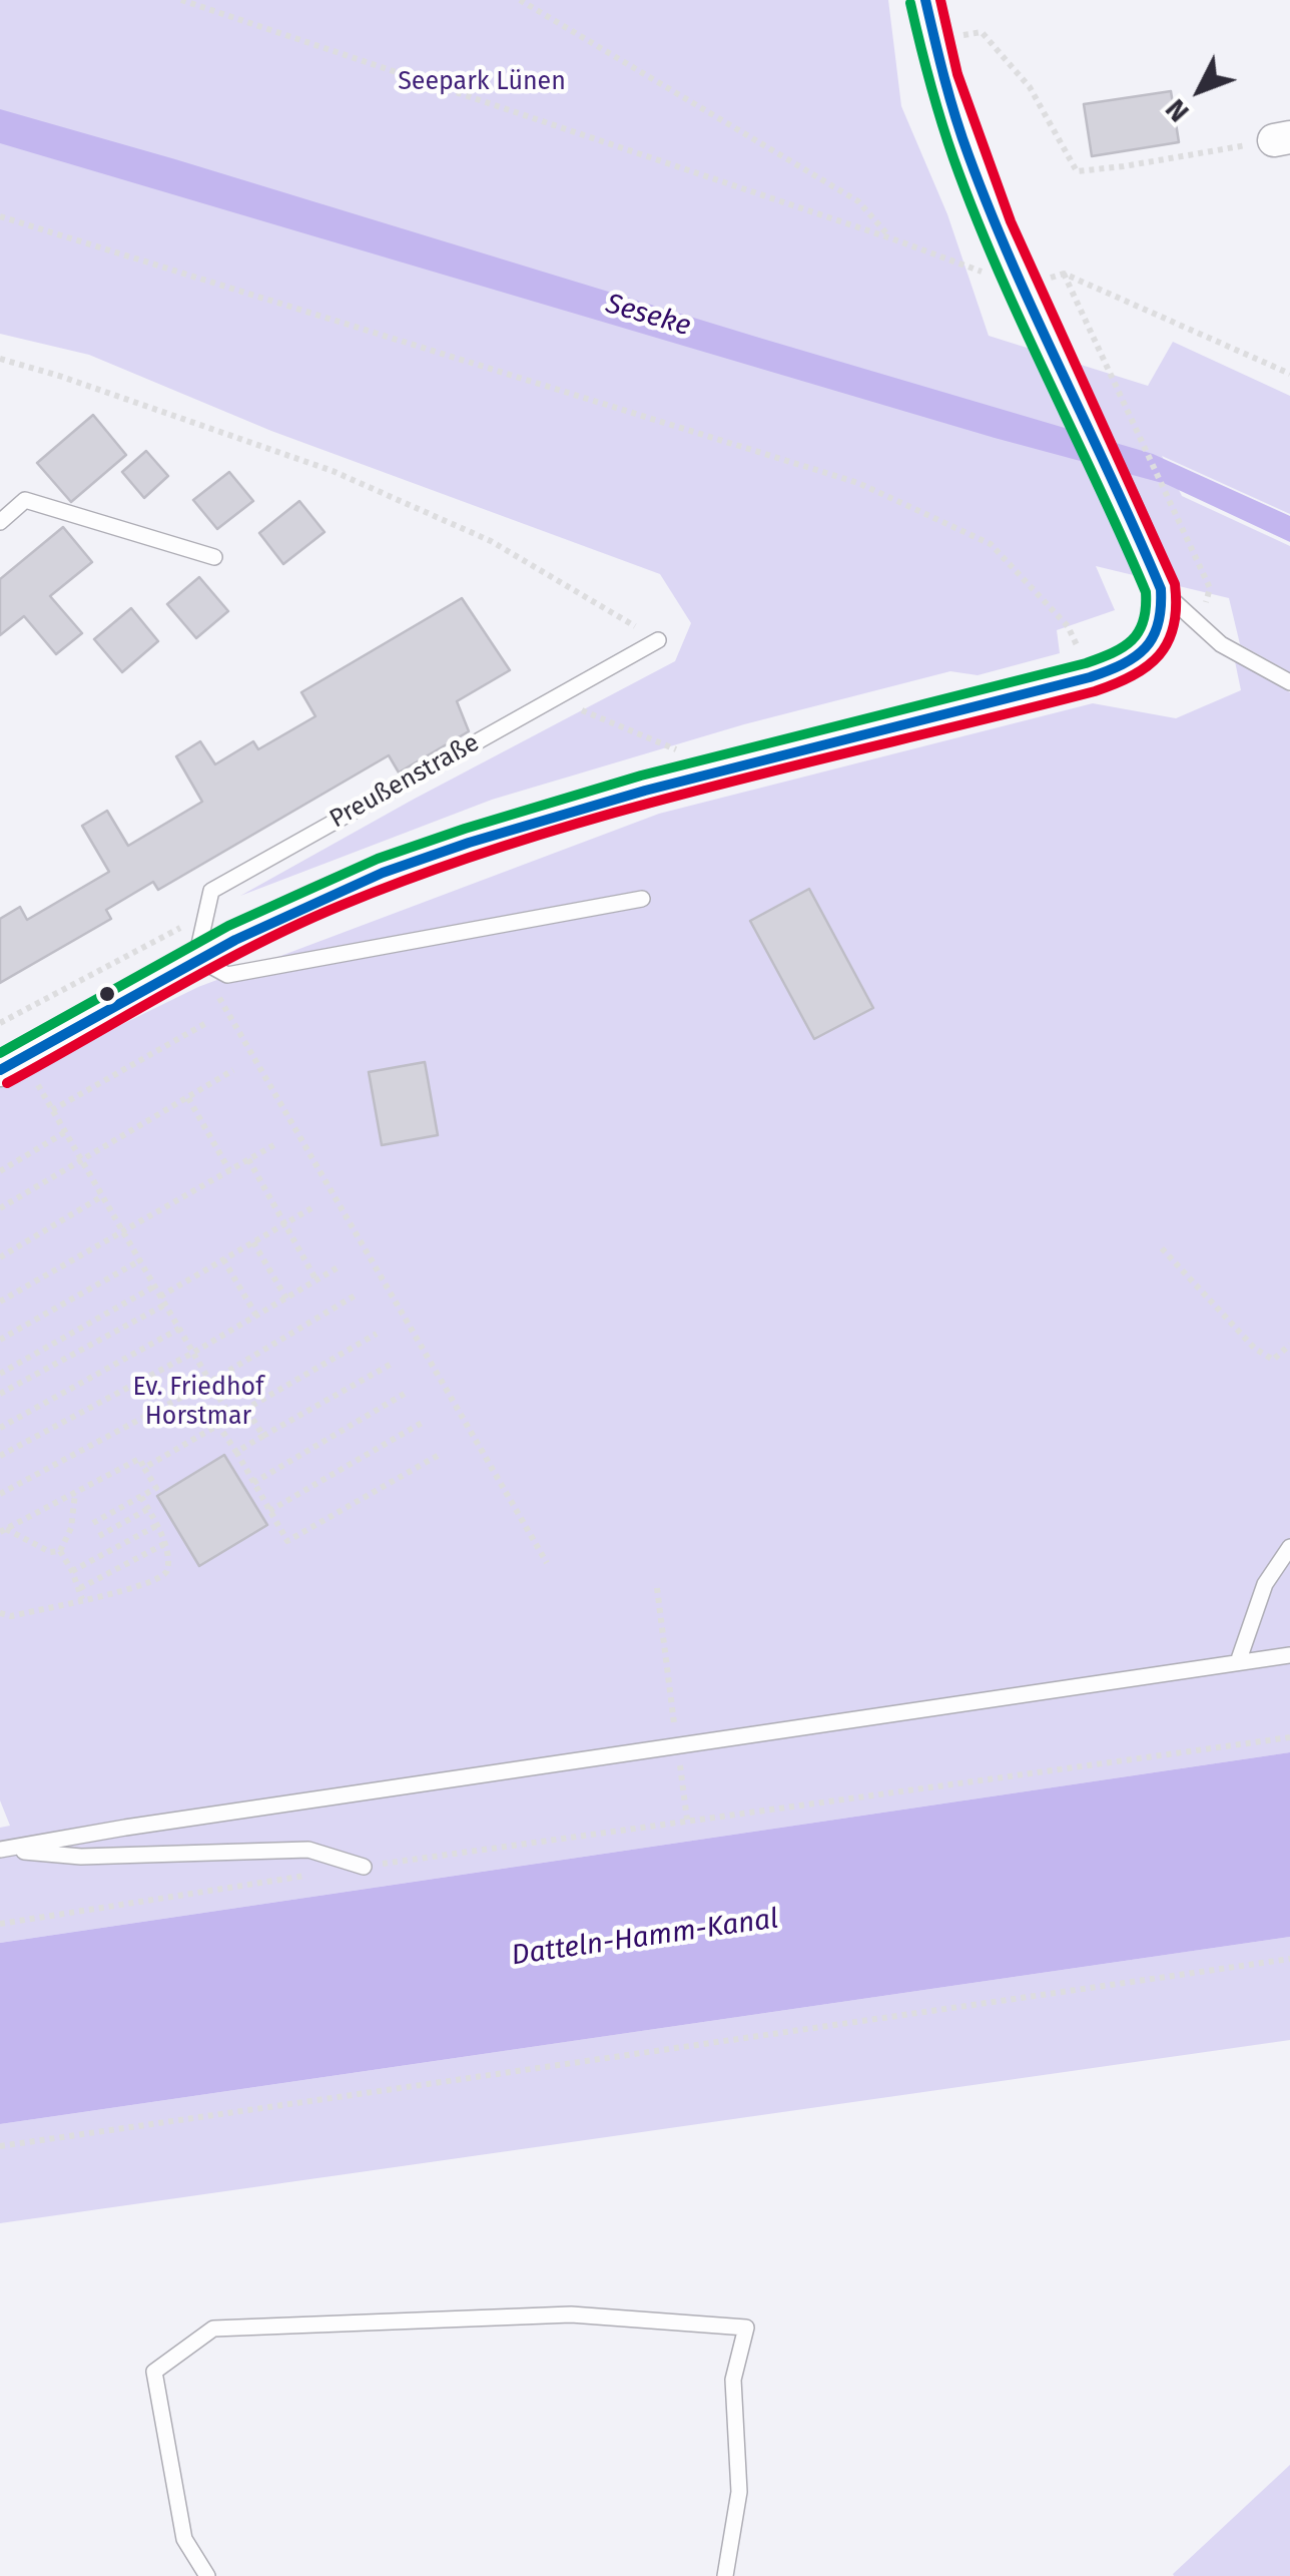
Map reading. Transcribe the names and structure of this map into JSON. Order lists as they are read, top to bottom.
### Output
{
  "streets": {
    "lane": ["Preußenstraße"]
  },
  "water": ["Seseke", "Datteln-Hamm-Kanal"],
  "parks": ["Seepark Lünen", "Ev. Friedhof Horstmar"],
  "north": "bottom left"
}
